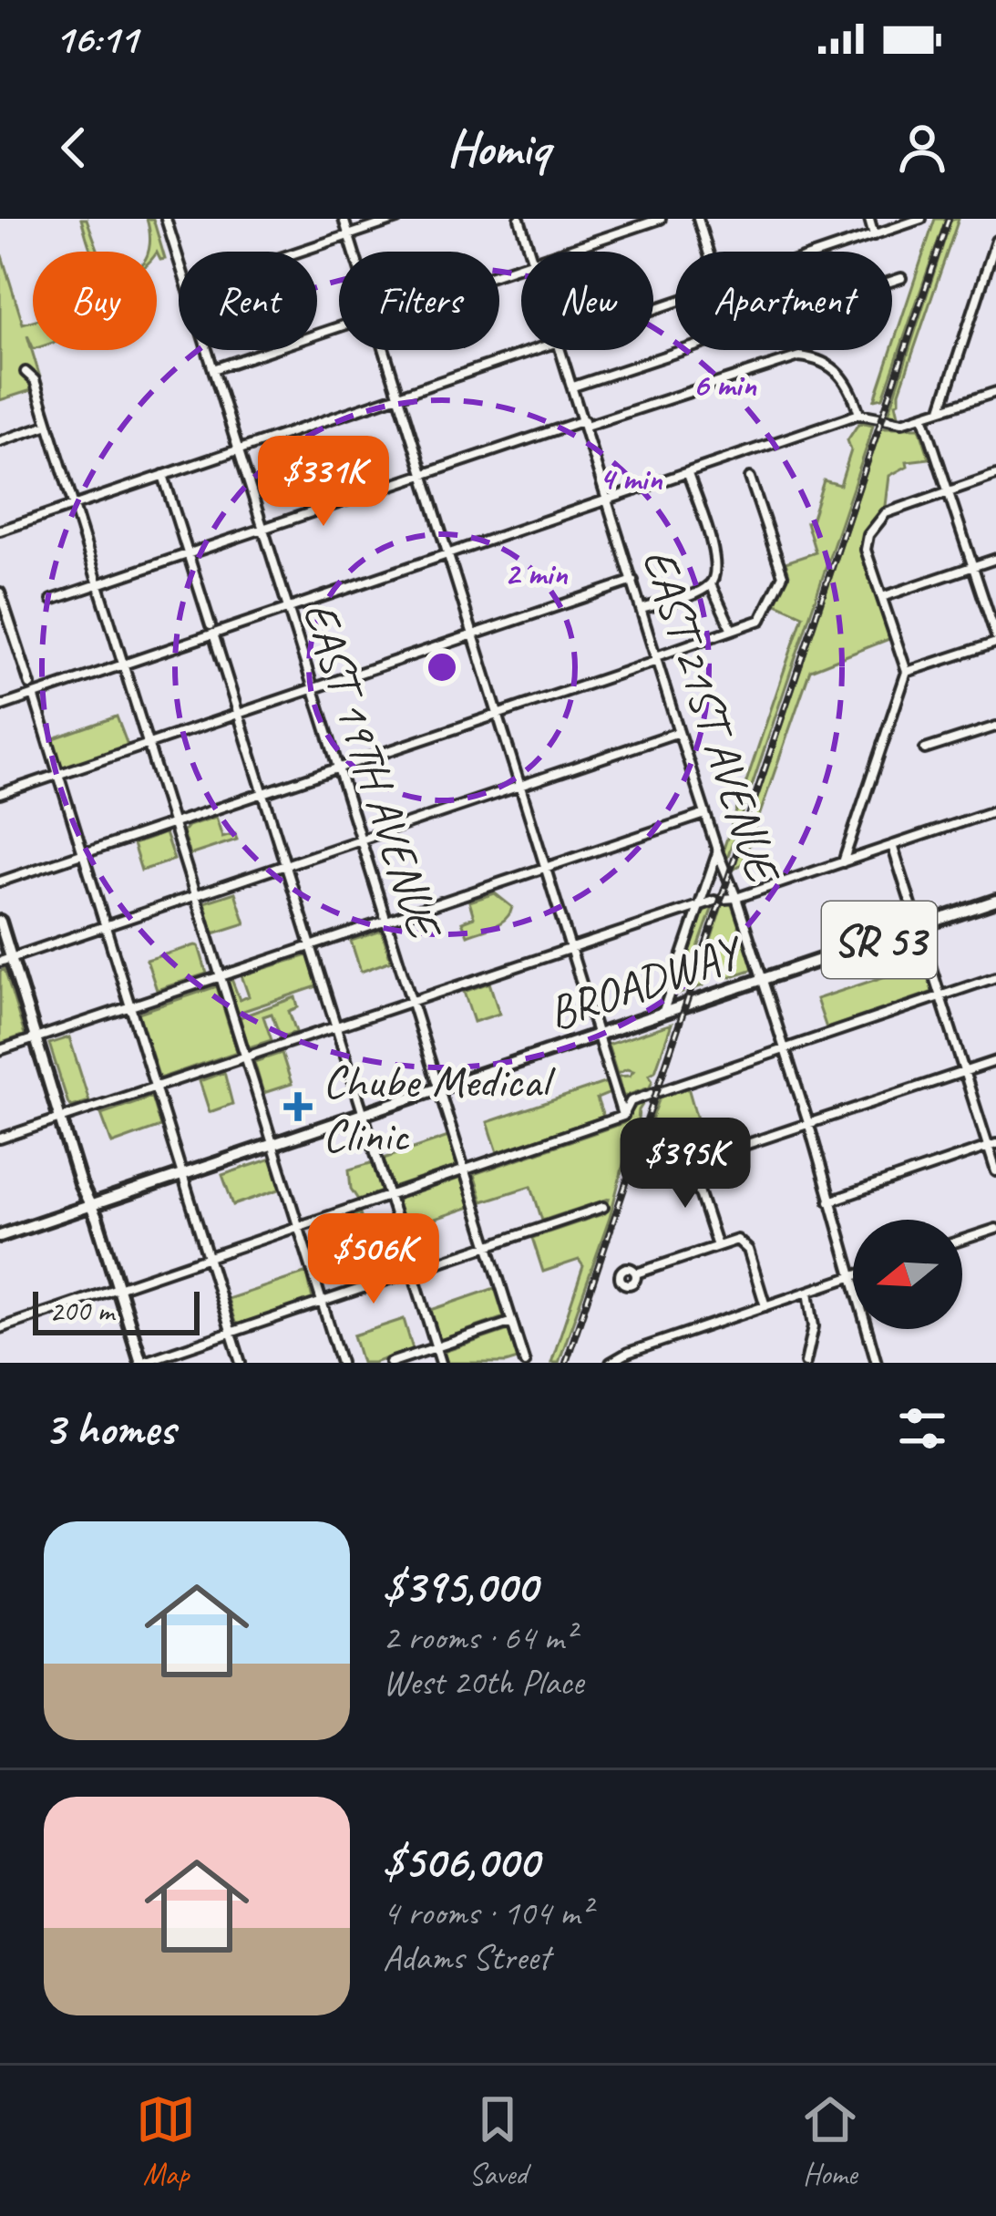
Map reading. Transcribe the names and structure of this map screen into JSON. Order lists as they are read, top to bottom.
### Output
{
  "streets": {
    "main road": ["SR 53", "BROADWAY"],
    "street": ["EAST 21ST AVENUE", "EAST 19TH AVENUE"]
  },
  "crossings": [
    ["EAST 21ST AVENUE", "BROADWAY"],
    ["EAST 19TH AVENUE", "BROADWAY"]
  ],
  "places": {
    "health": ["Chube Medical Clinic"]
  },
  "scale_bar": "200 m",
  "north": "left",
  "page": {
    "status": "16:11",
    "header": "Homiq",
    "chip": [
      "Buy",
      "Rent",
      "Filters",
      "New",
      "Apartment"
    ],
    "price": ["$331K", "$395K", "$506K"],
    "scale": "200 m",
    "heading": "3 homes",
    "list": [
      {
        "name": "$395,000",
        "note": "2 rooms · 64 m² · West 20th Place"
      },
      {
        "name": "$506,000",
        "note": "4 rooms · 104 m² · Adams Street"
      }
    ],
    "tabs": ["Map", "Saved", "Home"]
  },
  "rings": ["6 min", "4 min", "2 min"]
}
